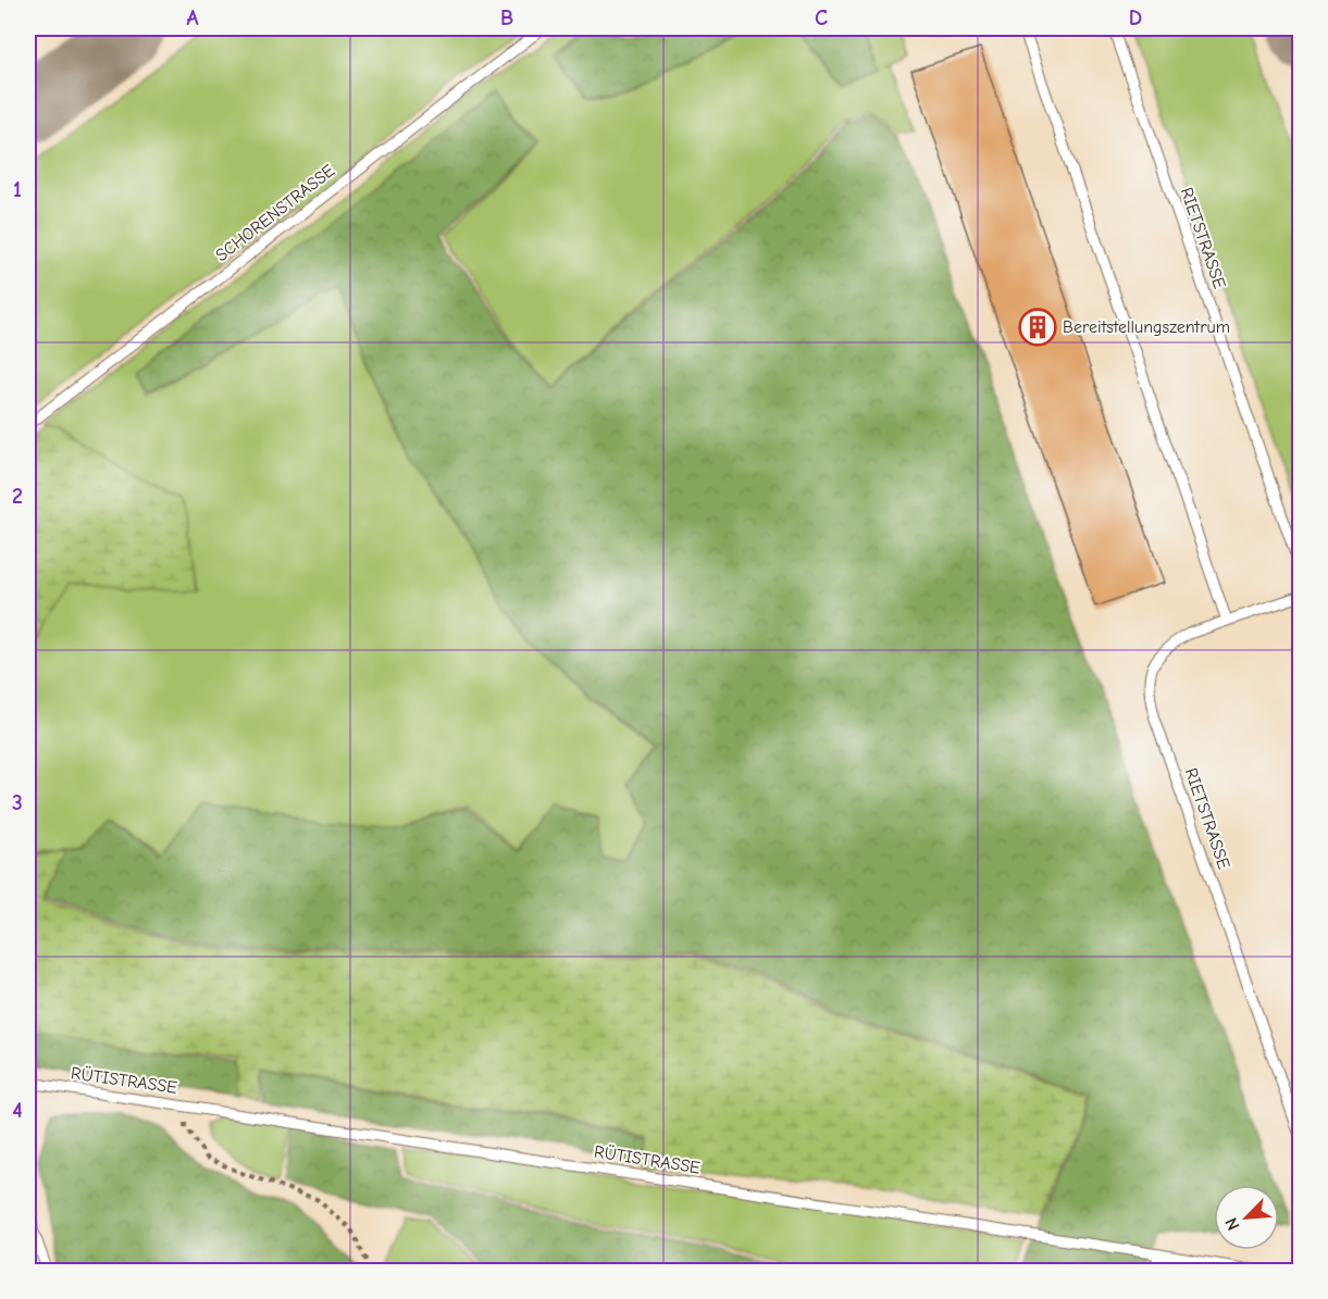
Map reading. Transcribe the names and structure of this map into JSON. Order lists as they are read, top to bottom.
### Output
{
  "streets": {
    "lane": ["SCHORENSTRASSE", "RIETSTRASSE", "RÜTISTRASSE"]
  },
  "places": {
    "building": ["Bereitstellungszentrum"]
  },
  "north": "bottom left",
  "grid": {
    "columns": [
      "A",
      "B",
      "C",
      "D"
    ],
    "rows": [
      "1",
      "2",
      "3",
      "4"
    ]
  }
}
